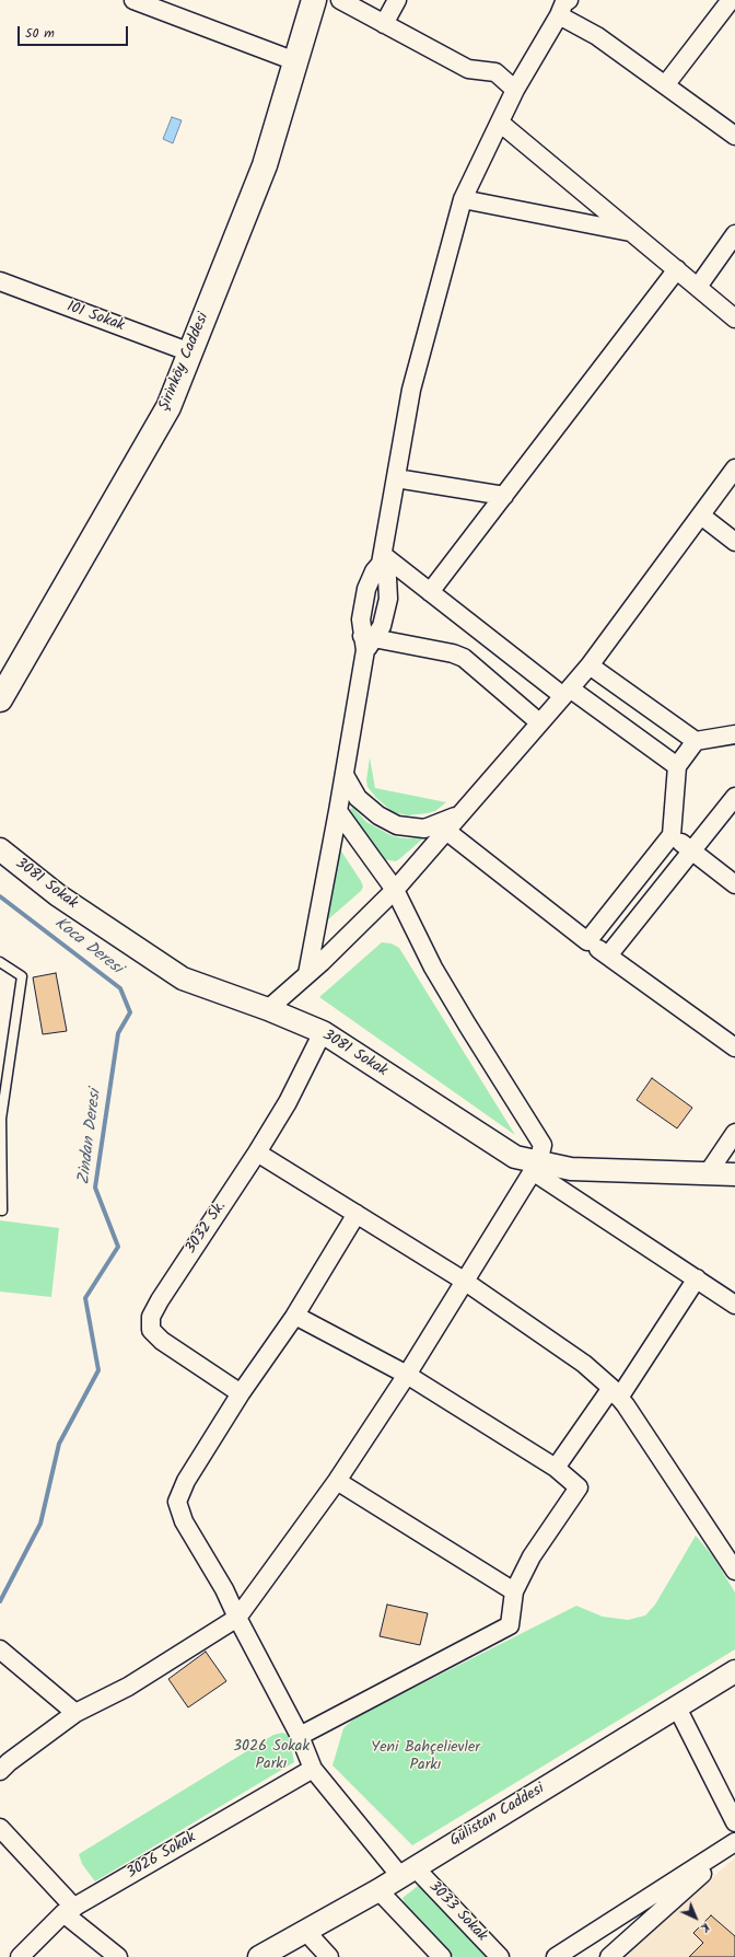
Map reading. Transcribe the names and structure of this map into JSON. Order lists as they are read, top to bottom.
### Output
{
  "streets": {
    "main road": ["Şirinköy Caddesi"],
    "street": [
      "101 Sokak",
      "3081 Sokak",
      "3032 Sk.",
      "Gülistan Caddesi",
      "3026 Sokak",
      "3033 Sokak"
    ]
  },
  "crossings": [
    ["101 Sokak", "Şirinköy Caddesi"],
    ["3081 Sokak", "3032 Sk."],
    ["3032 Sk.", "3033 Sokak"],
    ["Gülistan Caddesi", "3033 Sokak"],
    ["3026 Sokak", "3033 Sokak"]
  ],
  "water": ["Koca Deresi", "Zindan Deresi"],
  "parks": ["3026 Sokak Parkı", "Yeni Bahçelievler Parkı"],
  "scale_bar": "50 m",
  "north": "bottom right"
}
